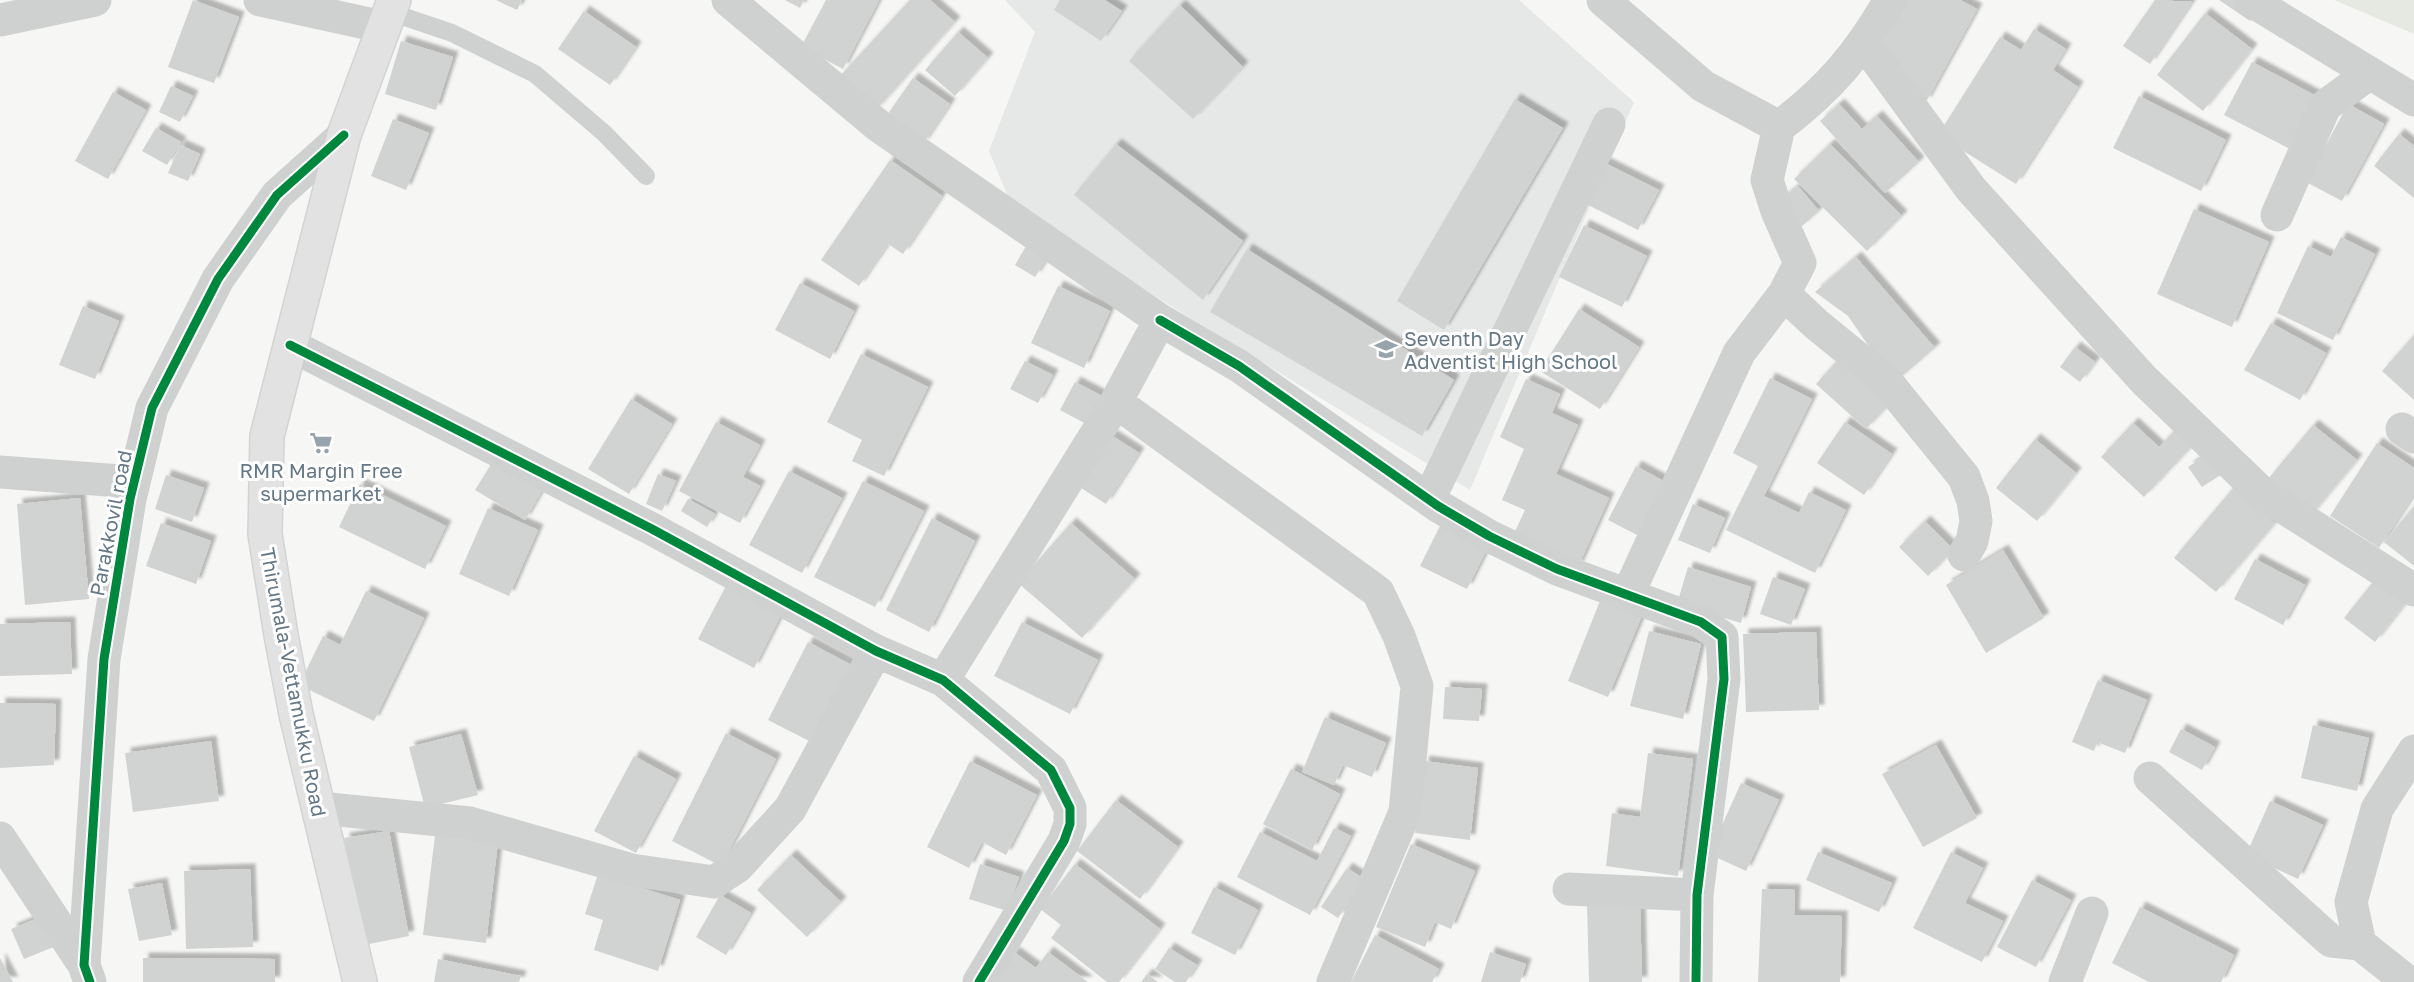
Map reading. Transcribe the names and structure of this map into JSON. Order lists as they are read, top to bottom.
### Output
{
  "streets": {
    "main road": ["Thirumala-Vettamukku Road"],
    "street": ["Parakkovil road"]
  },
  "crossings": [
    ["Parakkovil road", "Thirumala-Vettamukku Road"]
  ],
  "places": {
    "school or university": ["Seventh Day Adventist High School"],
    "supermarket": ["RMR Margin Free supermarket"]
  }
}
